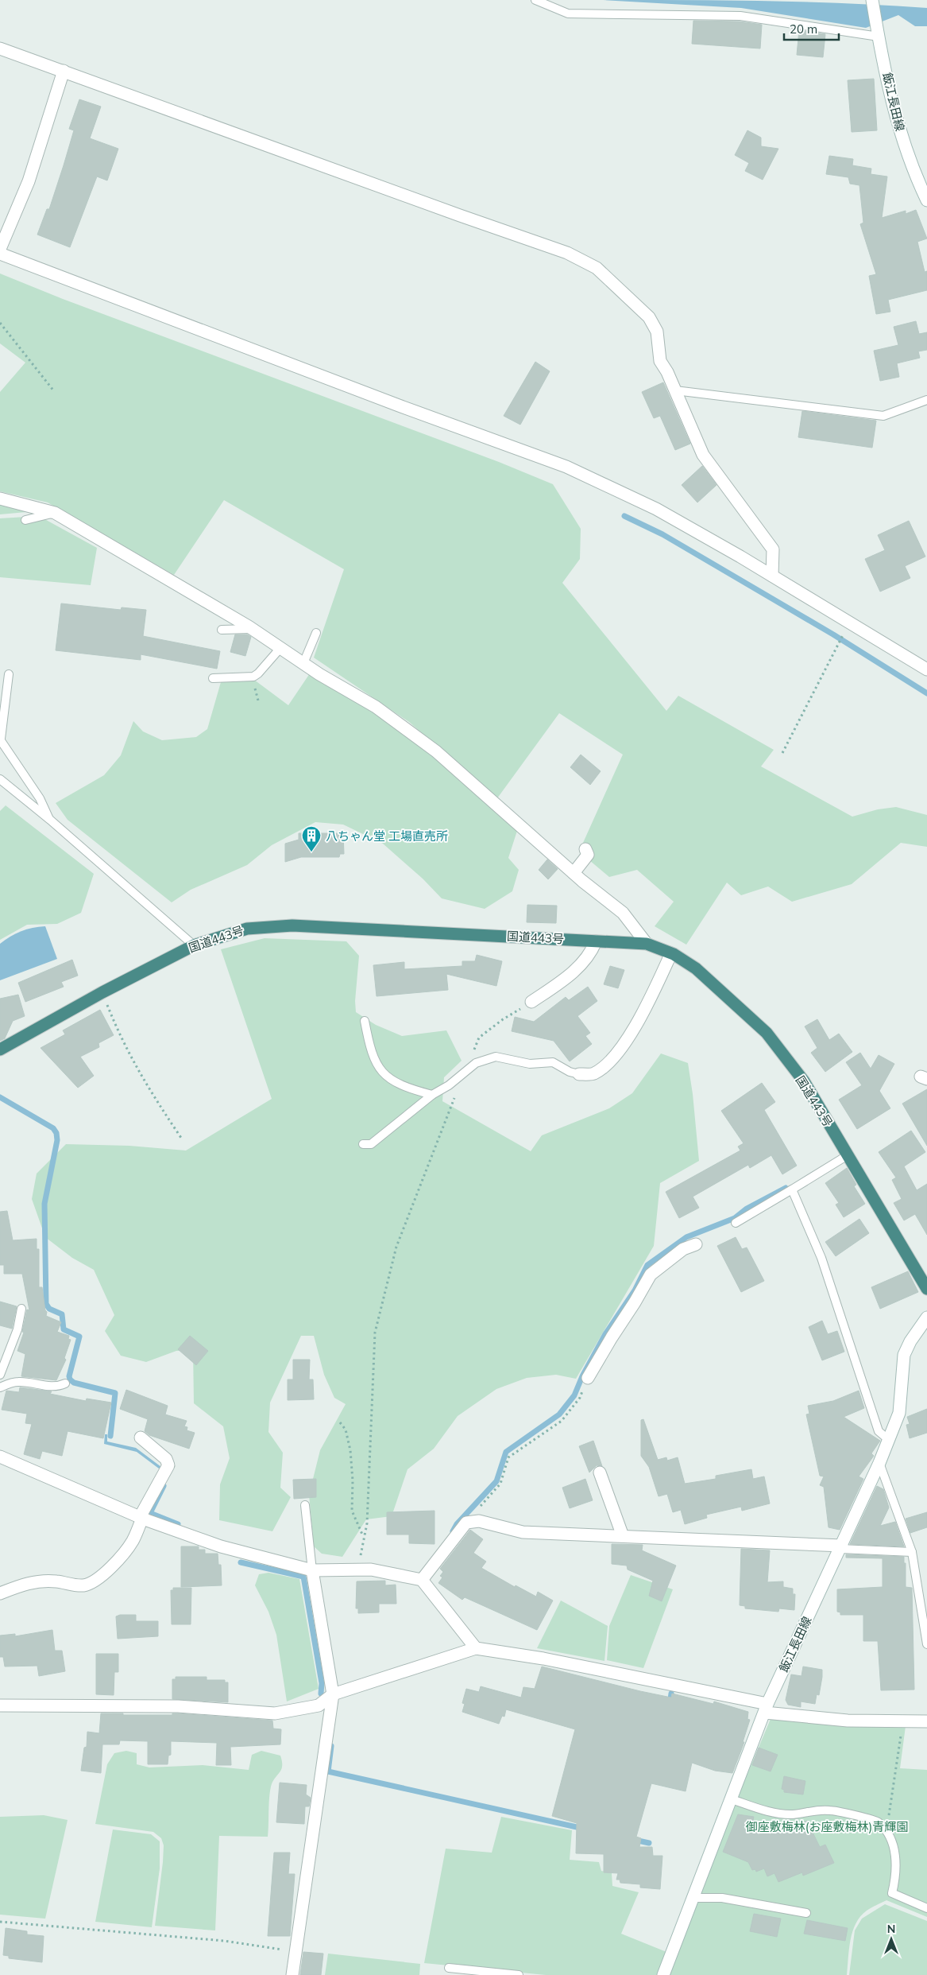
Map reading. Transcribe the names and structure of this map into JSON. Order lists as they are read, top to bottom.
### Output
{
  "streets": {
    "highway": ["国道443号"],
    "street": ["飯江長田線"]
  },
  "parks": ["御座敷梅林(お座敷梅林)青輝園"],
  "places": {
    "building": ["八ちゃん堂 工場直売所"]
  },
  "scale_bar": "20 m",
  "north": "top"
}
